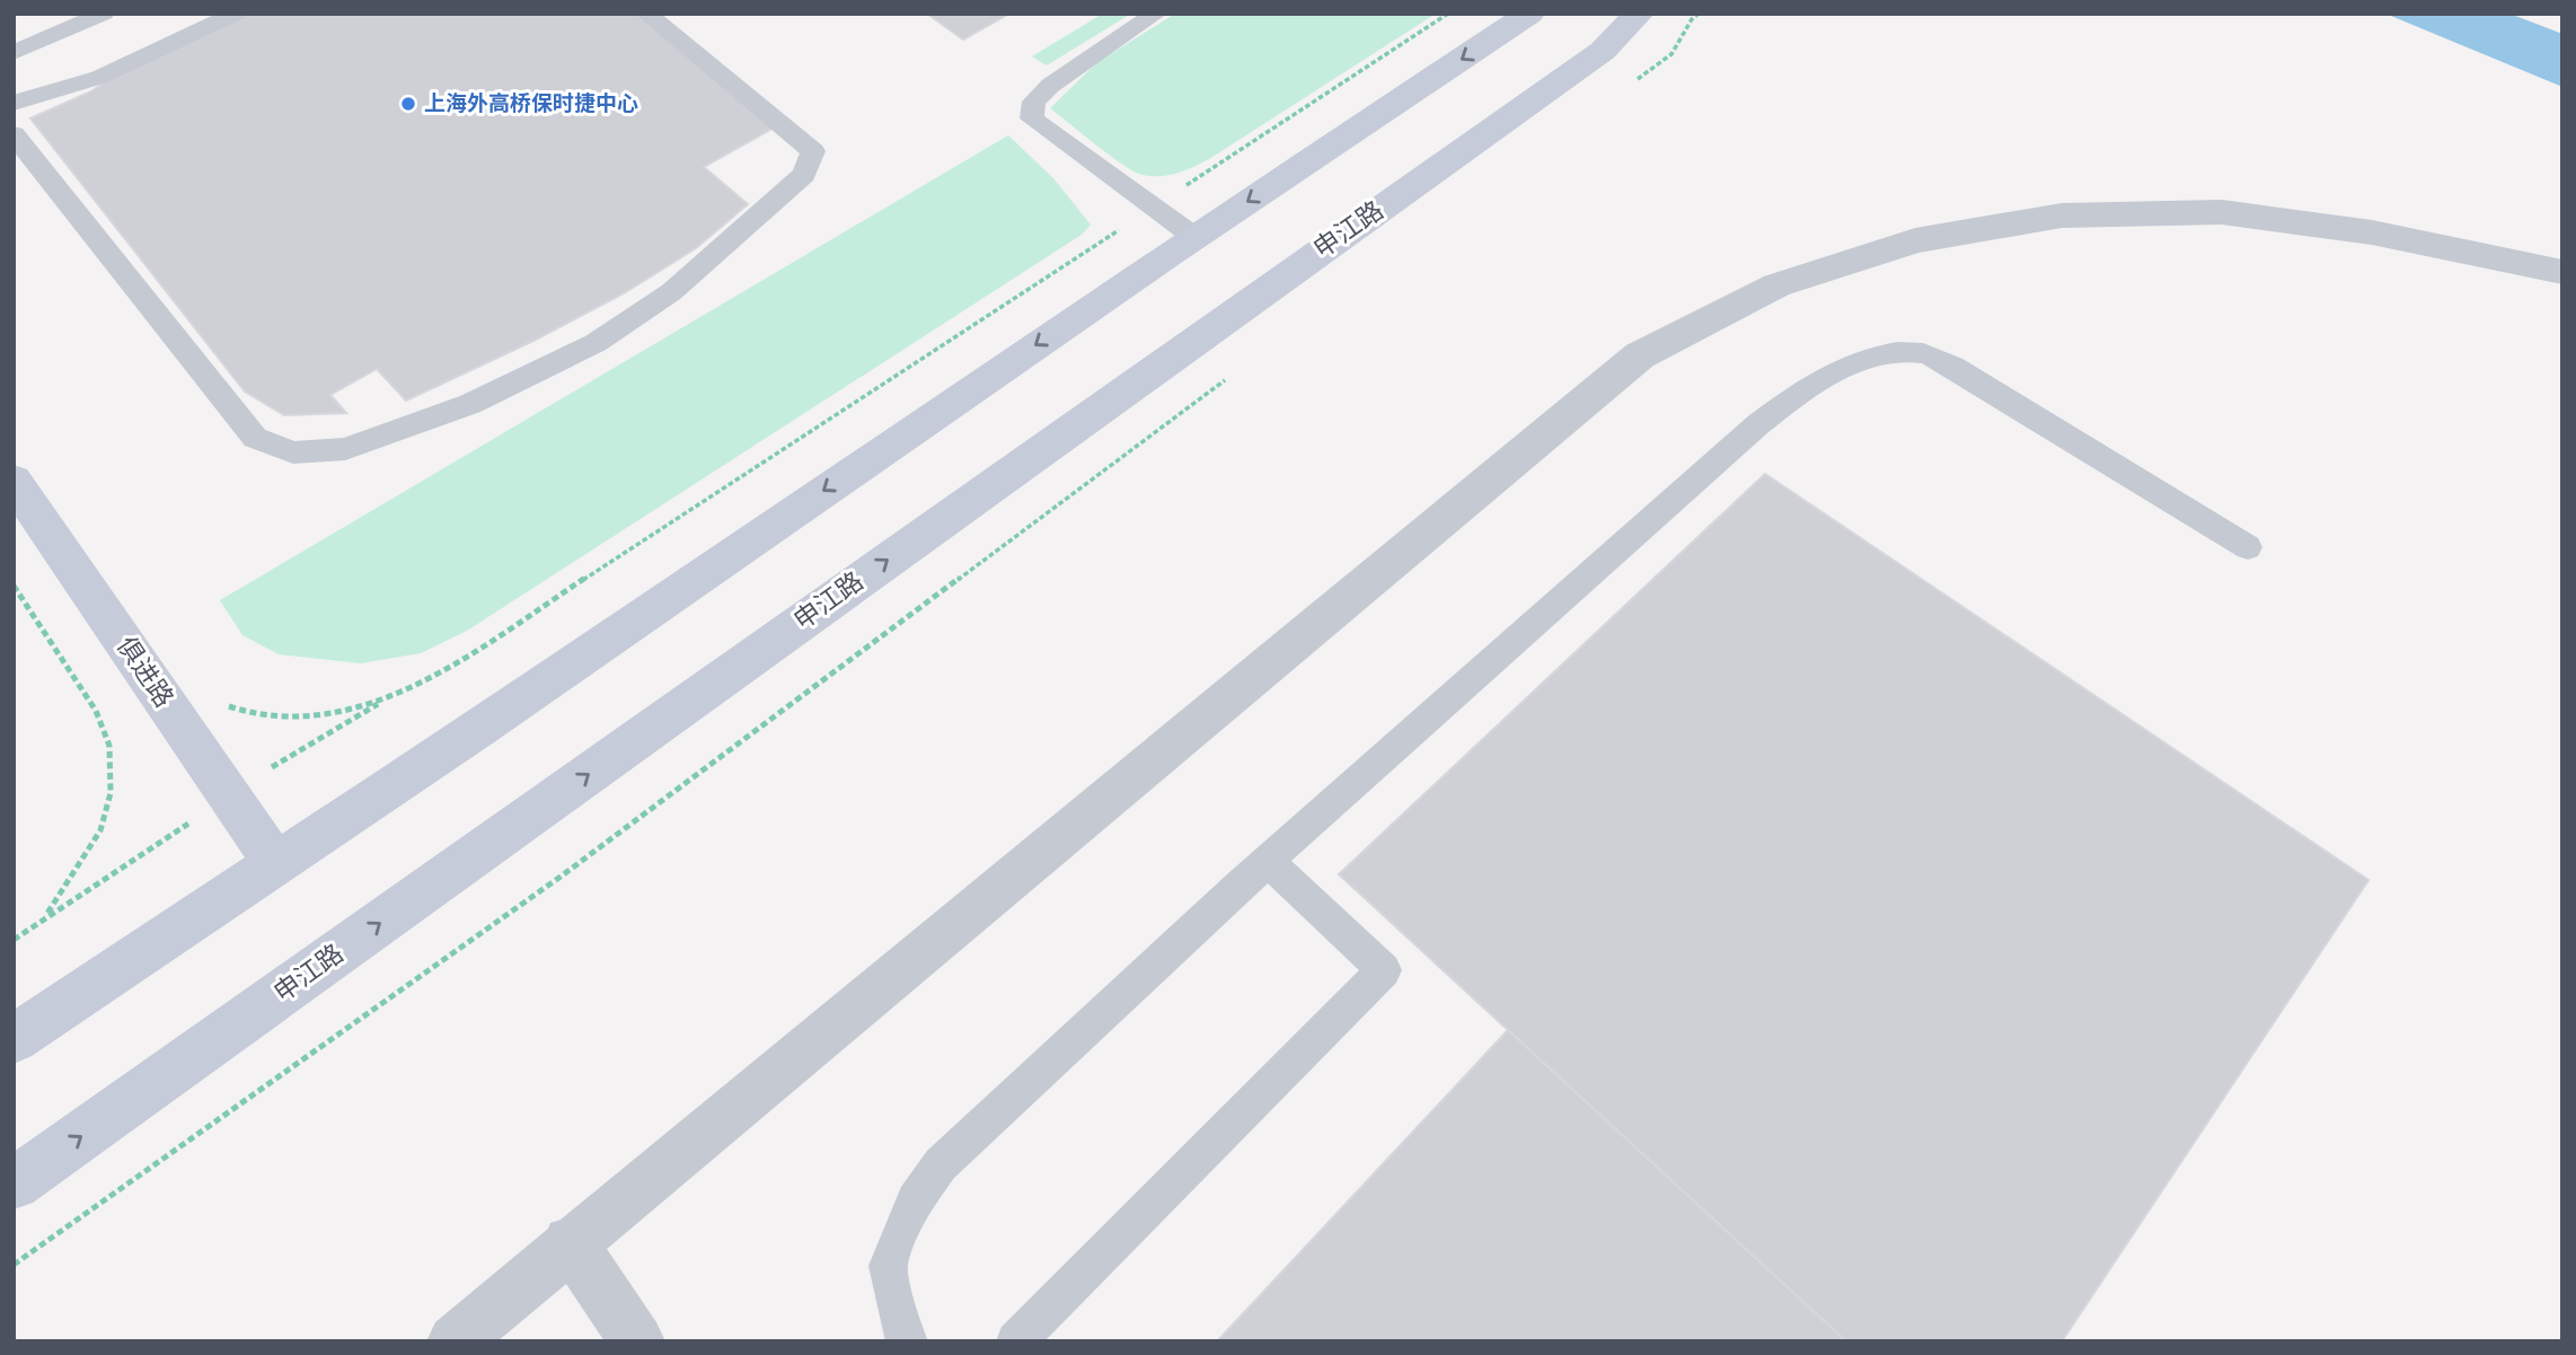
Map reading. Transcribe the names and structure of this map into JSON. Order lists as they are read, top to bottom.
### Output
{
  "streets": {
    "main road": ["申江路", "俱进路"]
  },
  "places": ["上海外高桥保时捷中心"]
}
